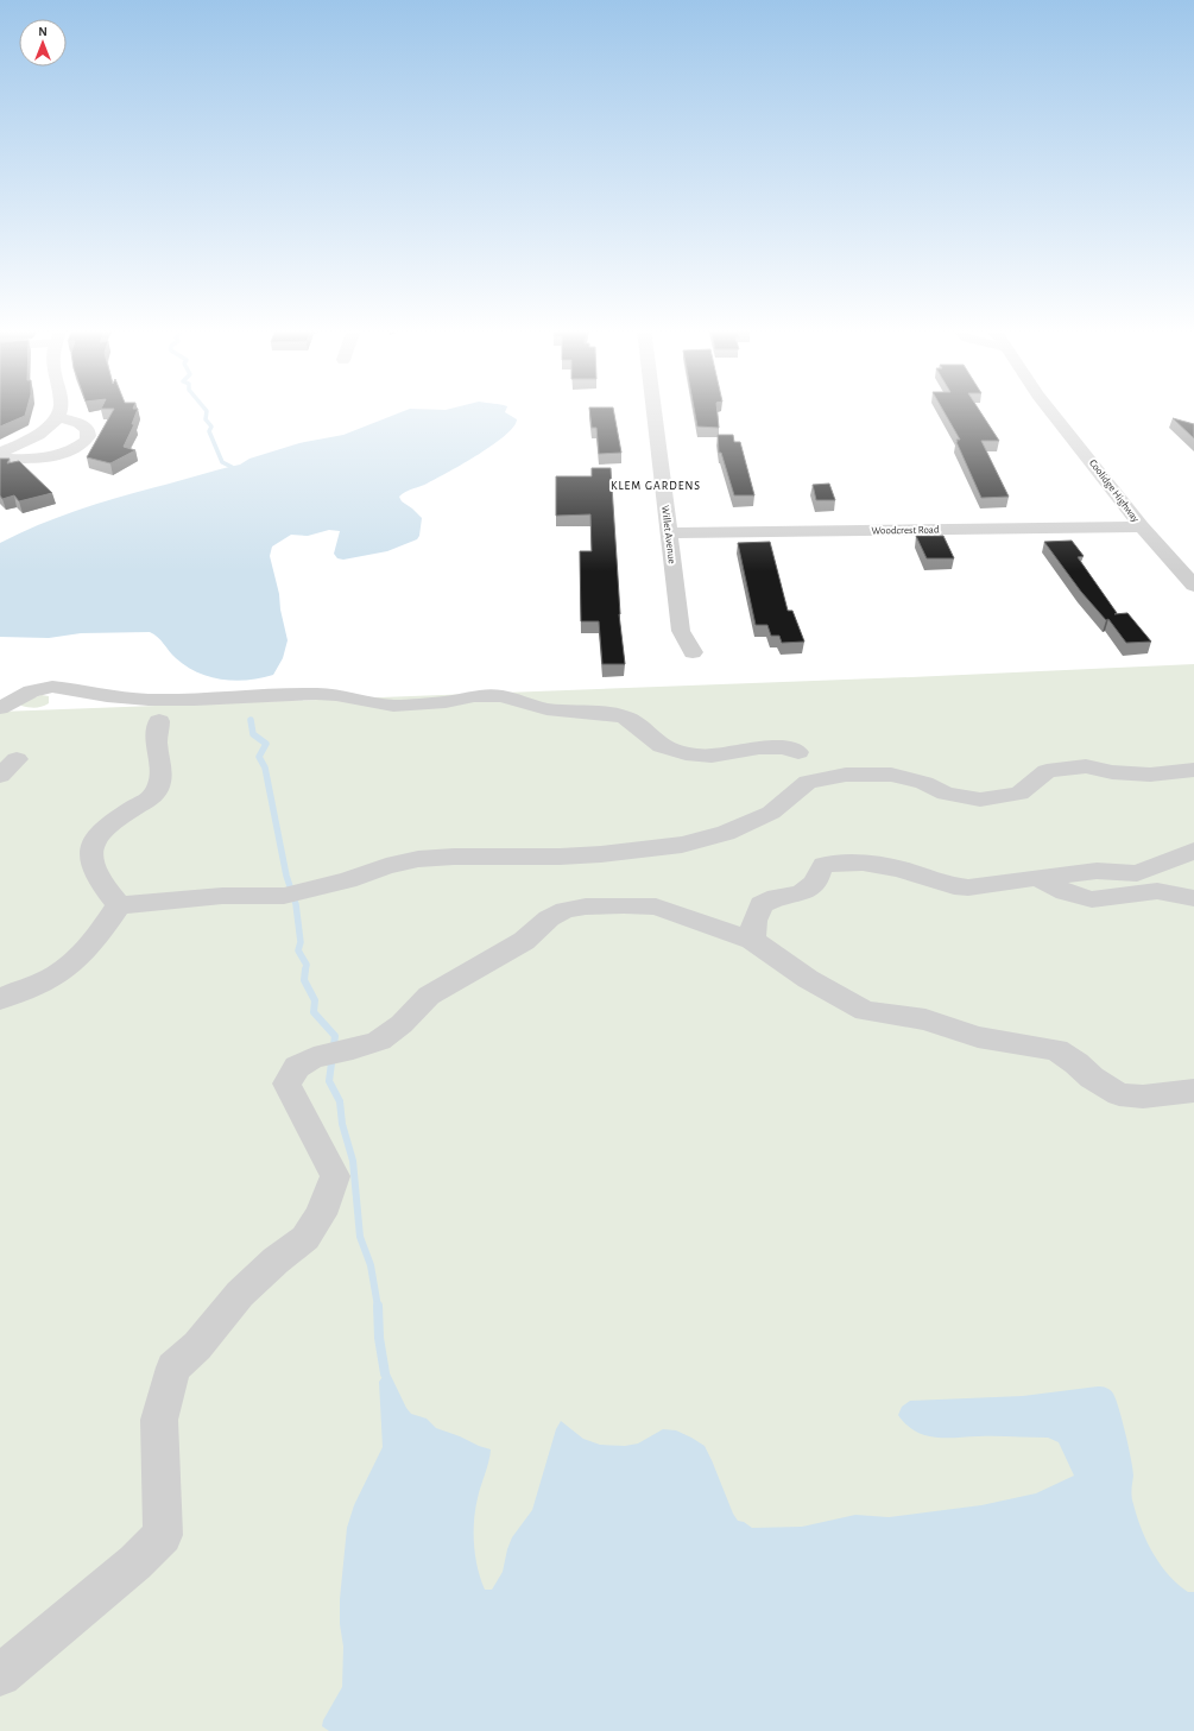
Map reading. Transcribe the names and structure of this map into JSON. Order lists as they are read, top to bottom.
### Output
{
  "streets": {
    "street": ["Coolidge Highway", "Woodcrest Road", "Willet Avenue"]
  },
  "crossings": [
    ["Coolidge Highway", "Woodcrest Road"],
    ["Woodcrest Road", "Willet Avenue"]
  ],
  "districts": ["KLEM GARDENS"],
  "north": "top"
}
